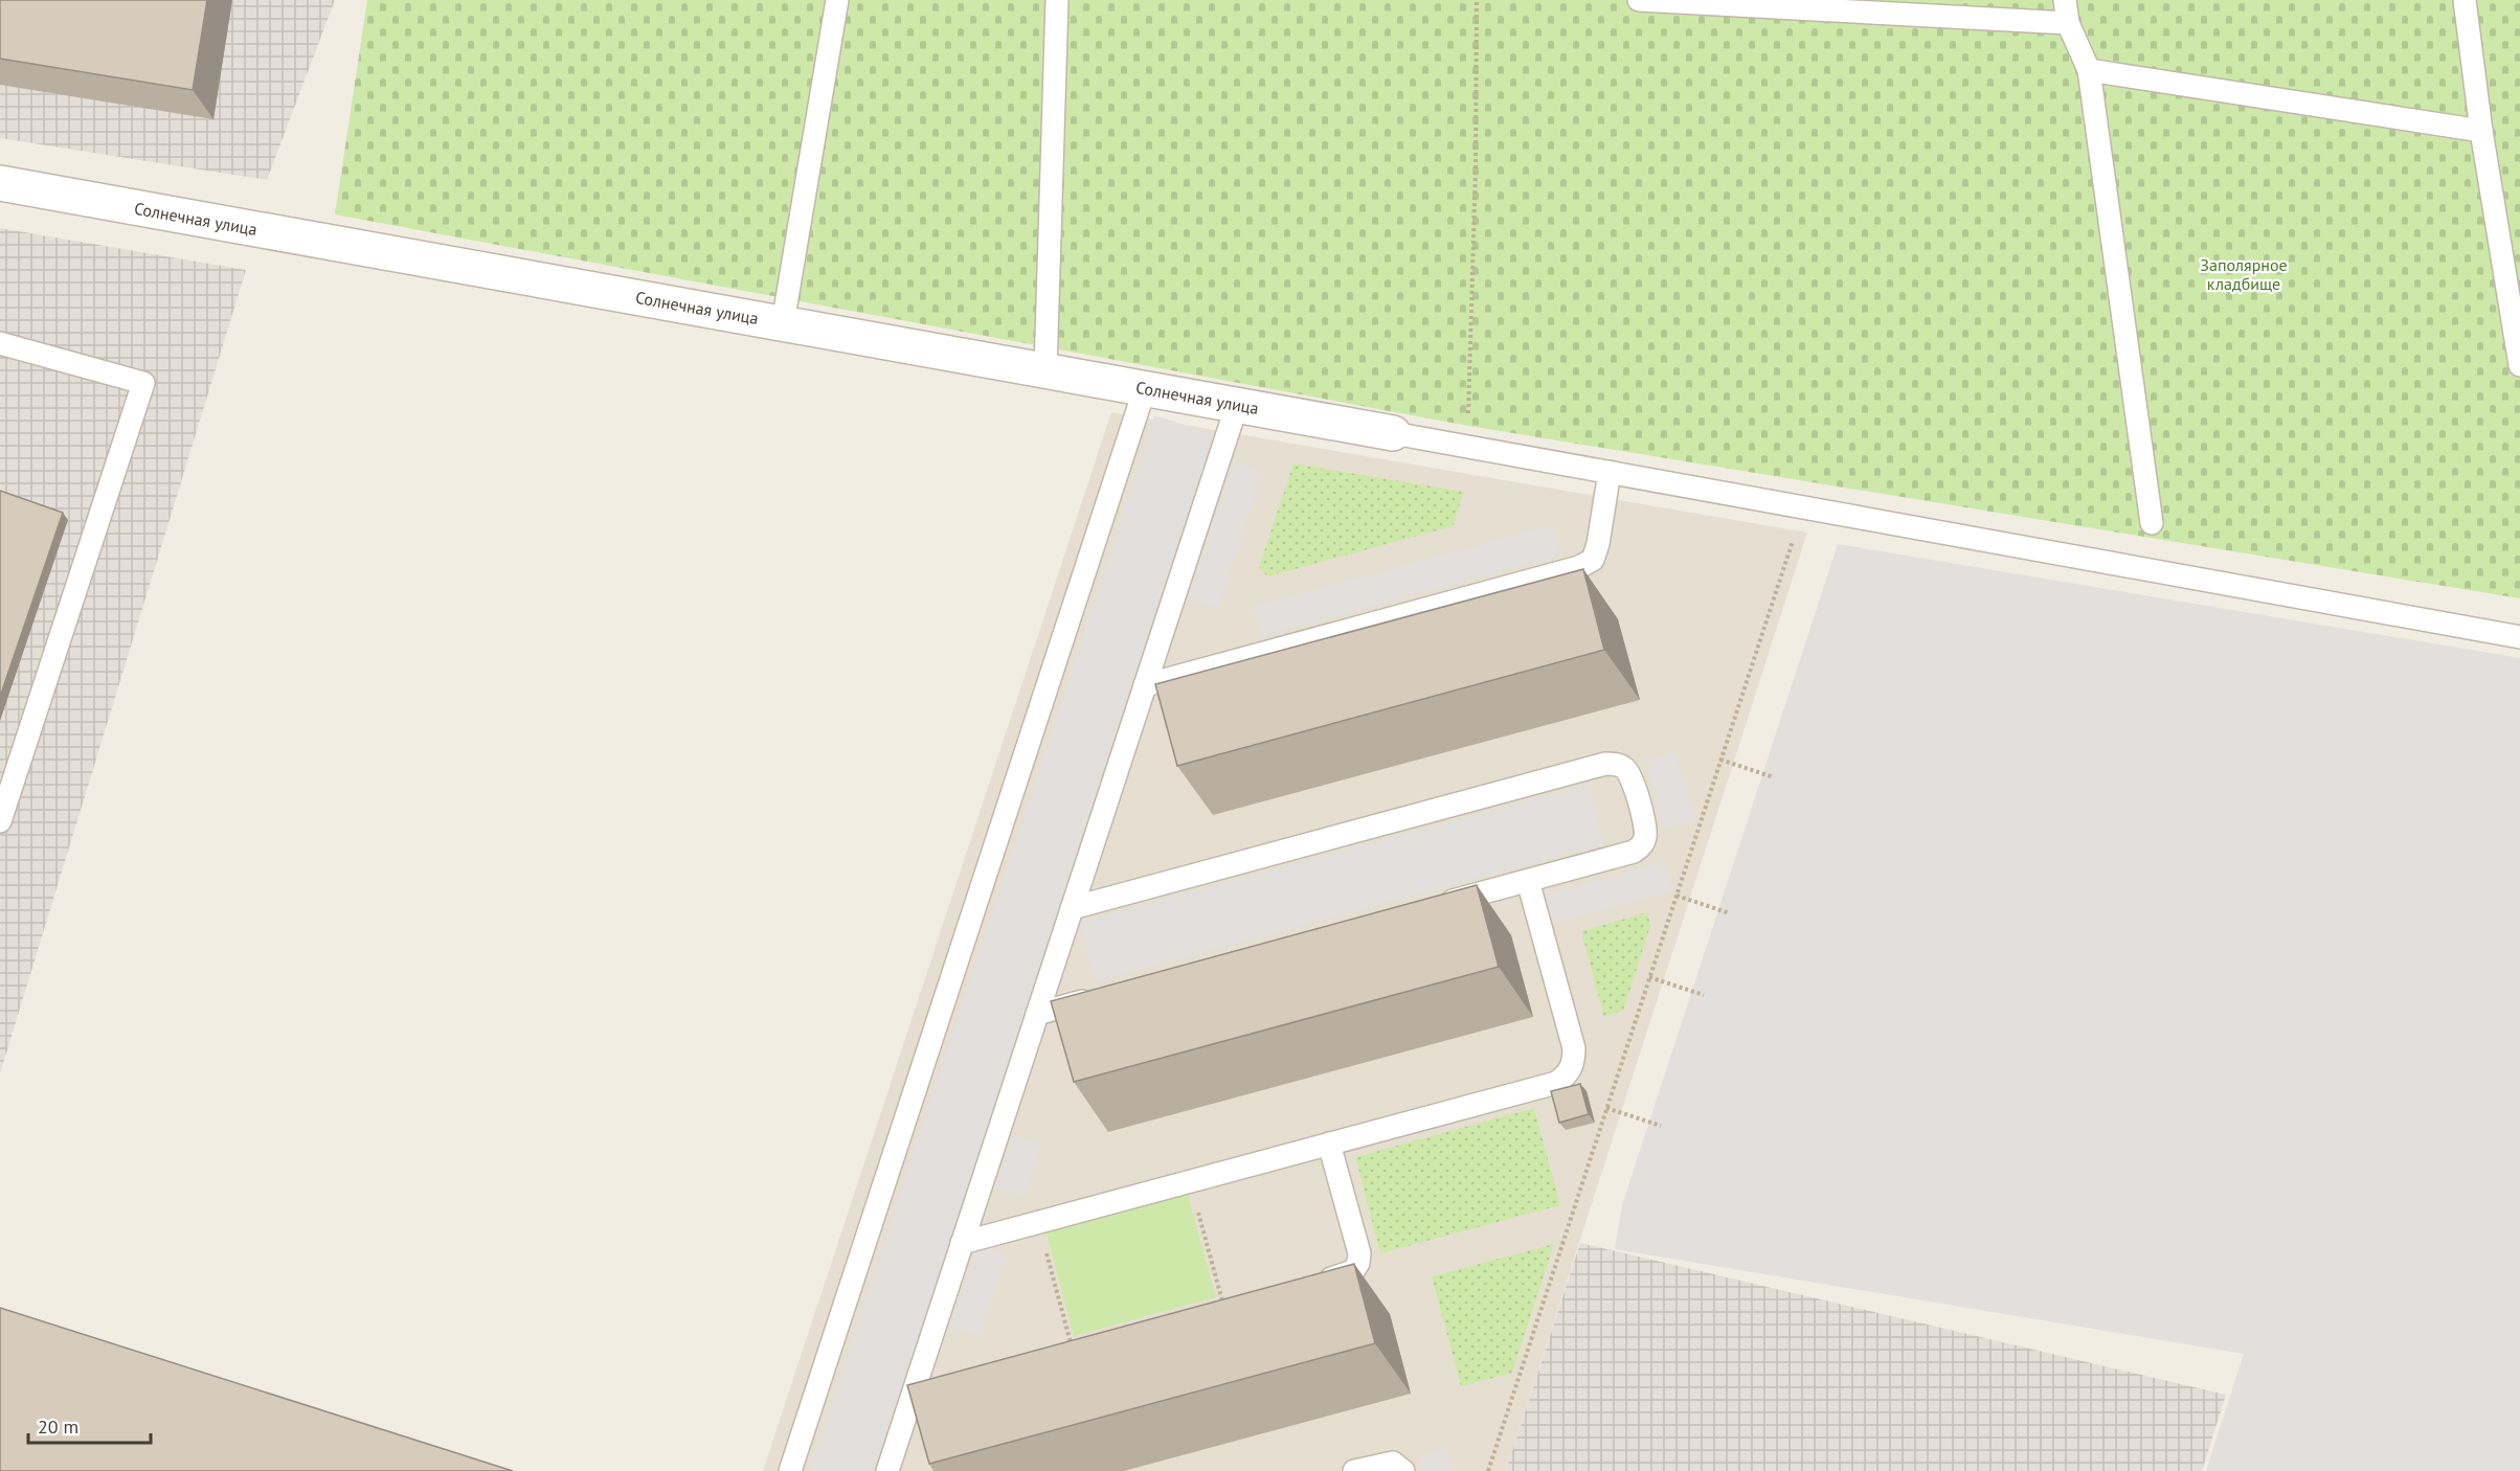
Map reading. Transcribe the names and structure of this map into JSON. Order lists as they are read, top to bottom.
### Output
{
  "streets": {
    "street": ["Солнечная улица"]
  },
  "parks": ["Заполярное кладбище"],
  "scale_bar": "20 m"
}
